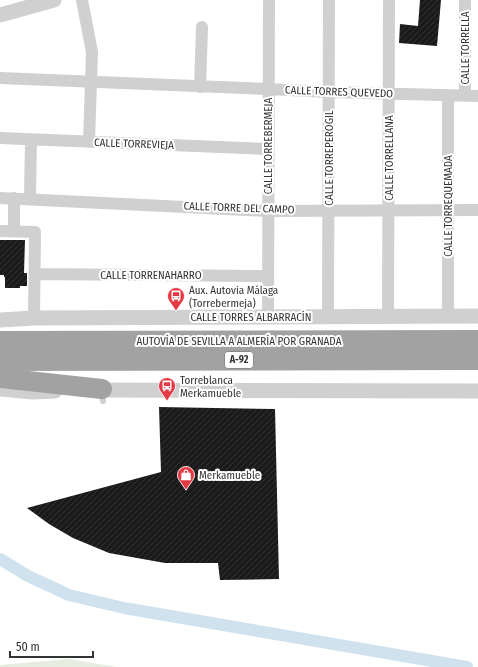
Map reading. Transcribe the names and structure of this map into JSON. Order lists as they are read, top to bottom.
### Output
{
  "streets": {
    "highway": ["AUTOVÍA DE SEVILLA A ALMERÍA POR GRANADA", "A-92"],
    "street": [
      "CALLE TORRELLA",
      "CALLE TORRES QUEVEDO",
      "CALLE TORREVIEJA",
      "CALLE TORREBERMEJA",
      "CALLE TORREPEROGIL",
      "CALLE TORRELLANA",
      "CALLE TORREQUEMADA",
      "CALLE TORRE DEL CAMPO",
      "CALLE TORRENAHARRO",
      "CALLE TORRES ALBARRACÍN"
    ]
  },
  "crossings": [
    ["CALLE TORRELLA", "CALLE TORRES QUEVEDO"],
    ["CALLE TORRES QUEVEDO", "CALLE TORREBERMEJA"],
    ["CALLE TORRES QUEVEDO", "CALLE TORREPEROGIL"],
    ["CALLE TORRES QUEVEDO", "CALLE TORRELLANA"],
    ["CALLE TORRES QUEVEDO", "CALLE TORREQUEMADA"],
    ["CALLE TORREVIEJA", "CALLE TORREBERMEJA"],
    ["CALLE TORREBERMEJA", "CALLE TORRE DEL CAMPO"],
    ["CALLE TORREBERMEJA", "CALLE TORRENAHARRO"],
    ["CALLE TORREBERMEJA", "CALLE TORRES ALBARRACÍN"],
    ["CALLE TORREPEROGIL", "CALLE TORRE DEL CAMPO"],
    ["CALLE TORREPEROGIL", "CALLE TORRES ALBARRACÍN"],
    ["CALLE TORRELLANA", "CALLE TORRE DEL CAMPO"],
    ["CALLE TORRELLANA", "CALLE TORRES ALBARRACÍN"],
    ["CALLE TORREQUEMADA", "CALLE TORRE DEL CAMPO"],
    ["CALLE TORREQUEMADA", "CALLE TORRES ALBARRACÍN"]
  ],
  "places": {
    "bus stop": ["Aux. Autovia Málaga (Torrebermeja)", "Torreblanca Merkamueble"],
    "shop": ["Merkamueble"]
  },
  "scale_bar": "50 m"
}
